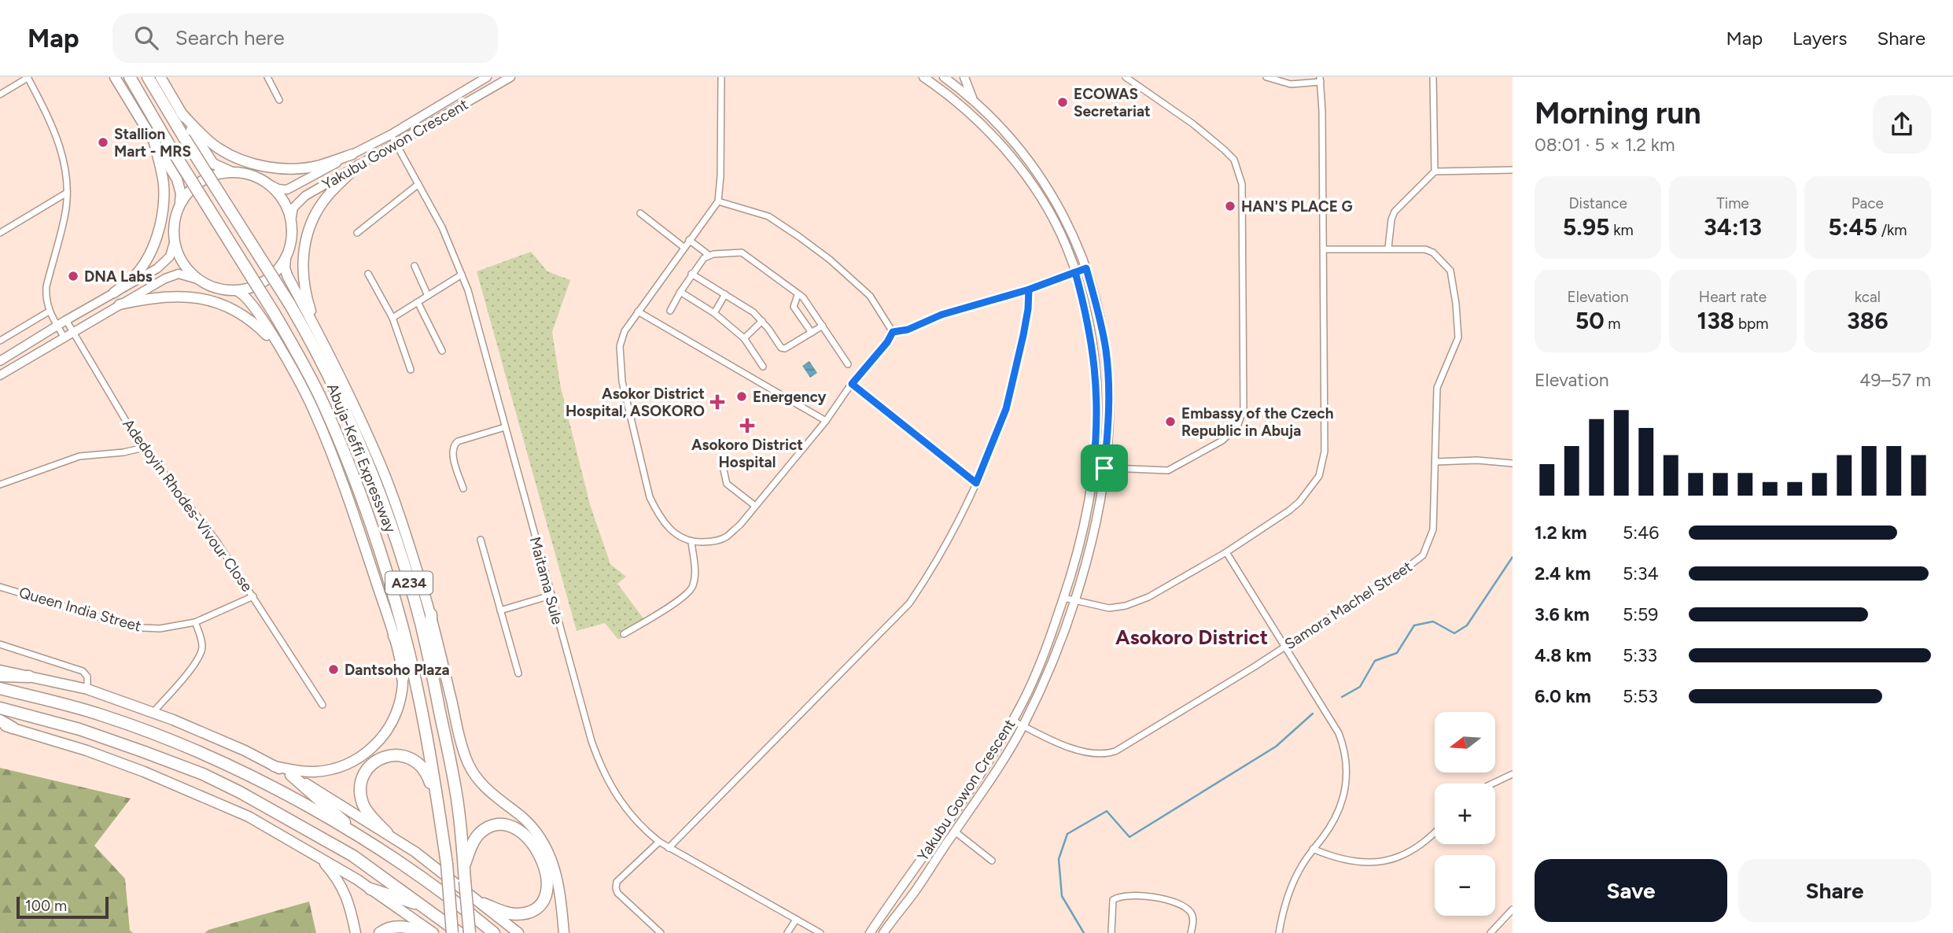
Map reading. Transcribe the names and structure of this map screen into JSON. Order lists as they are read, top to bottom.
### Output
{
  "streets": {
    "highway": ["Abuja-Keffi Expressway", "A234"],
    "main road": ["Yakubu Gowon Crescent"],
    "street": [
      "Adedoyin Rhodes-Vivour Close",
      "Maitama Sule",
      "Samora Machel Street",
      "Queen India Street"
    ]
  },
  "crossings": [
    ["Yakubu Gowon Crescent", "Abuja-Keffi Expressway"],
    ["Yakubu Gowon Crescent", "Maitama Sule"],
    ["Yakubu Gowon Crescent", "Samora Machel Street"],
    ["Adedoyin Rhodes-Vivour Close", "Queen India Street"]
  ],
  "districts": ["Asokoro District"],
  "places": {
    "other": [
      "ECOWAS Secretariat",
      "Stallion Mart - MRS",
      "HAN'S PLACE G",
      "DNA Labs",
      "Energency",
      "Embassy of the Czech Republic in Abuja",
      "Dantsoho Plaza"
    ],
    "health": ["Asokor District Hospital, ASOKORO", "Asokoro District Hospital"]
  },
  "scale_bar": "100 m",
  "north": "left",
  "page": {
    "header": "Map",
    "search": "Search here",
    "nav": ["Map", "Layers", "Share"],
    "heading": ["Morning run", "08:01 · 5 × 1.2 km"],
    "stats": [
      ["Distance", "5.95 km"],
      ["Time", "34:13"],
      ["Pace", "5:45 /km"],
      ["Elevation", "50 m"],
      ["Heart rate", "138 bpm"],
      ["kcal", "386"]
    ],
    "chart": ["Elevation", "49–57 m"],
    "list": [
      {
        "name": "1.2 km",
        "note": "5:46"
      },
      {
        "name": "2.4 km",
        "note": "5:34"
      },
      {
        "name": "3.6 km",
        "note": "5:59"
      },
      {
        "name": "4.8 km",
        "note": "5:33"
      },
      {
        "name": "6.0 km",
        "note": "5:53"
      }
    ],
    "map_buttons": ["+", "−"],
    "buttons": ["Save", "Share"],
    "scale": "100 m"
  }
}
